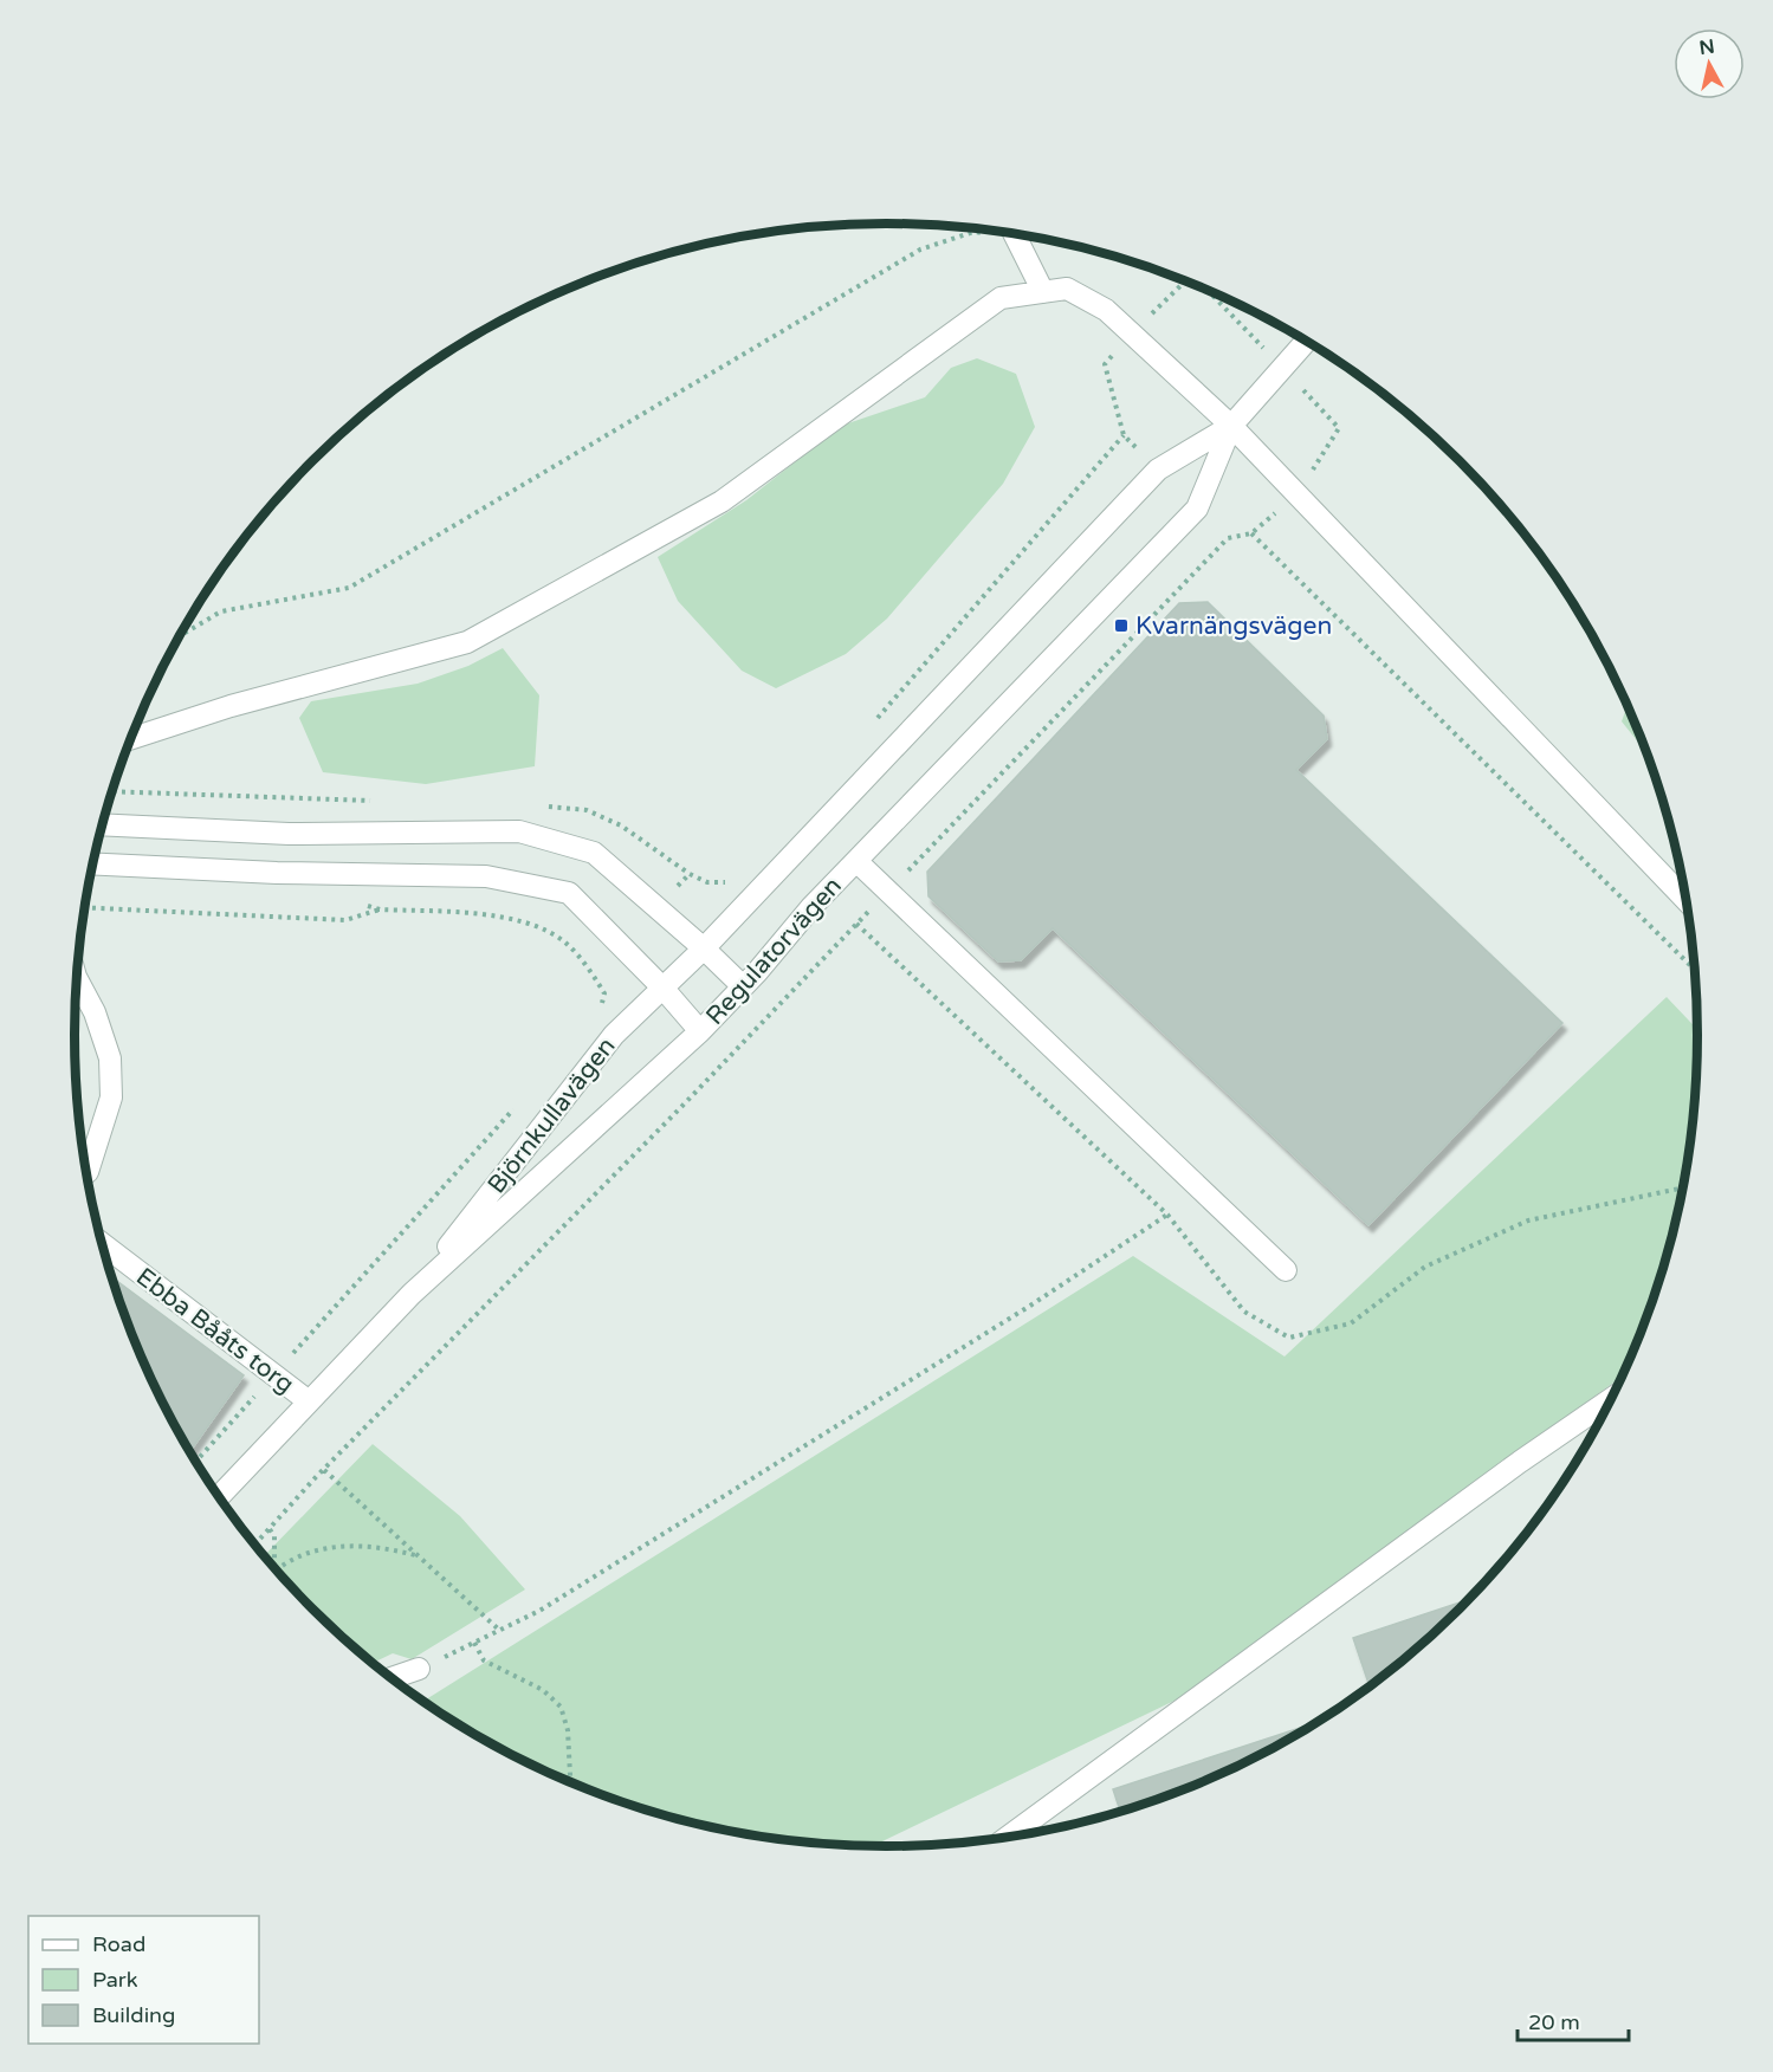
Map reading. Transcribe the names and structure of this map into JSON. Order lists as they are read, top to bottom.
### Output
{
  "streets": {
    "street": ["Regulatorvägen", "Björnkullavägen", "Ebba Bååts torg"]
  },
  "crossings": [
    ["Regulatorvägen", "Björnkullavägen"],
    ["Björnkullavägen", "Ebba Bååts torg"]
  ],
  "places": {
    "transit": ["Kvarnängsvägen"]
  },
  "legend": ["Road", "Park", "Building"],
  "scale_bar": "20 m",
  "north": "top"
}
